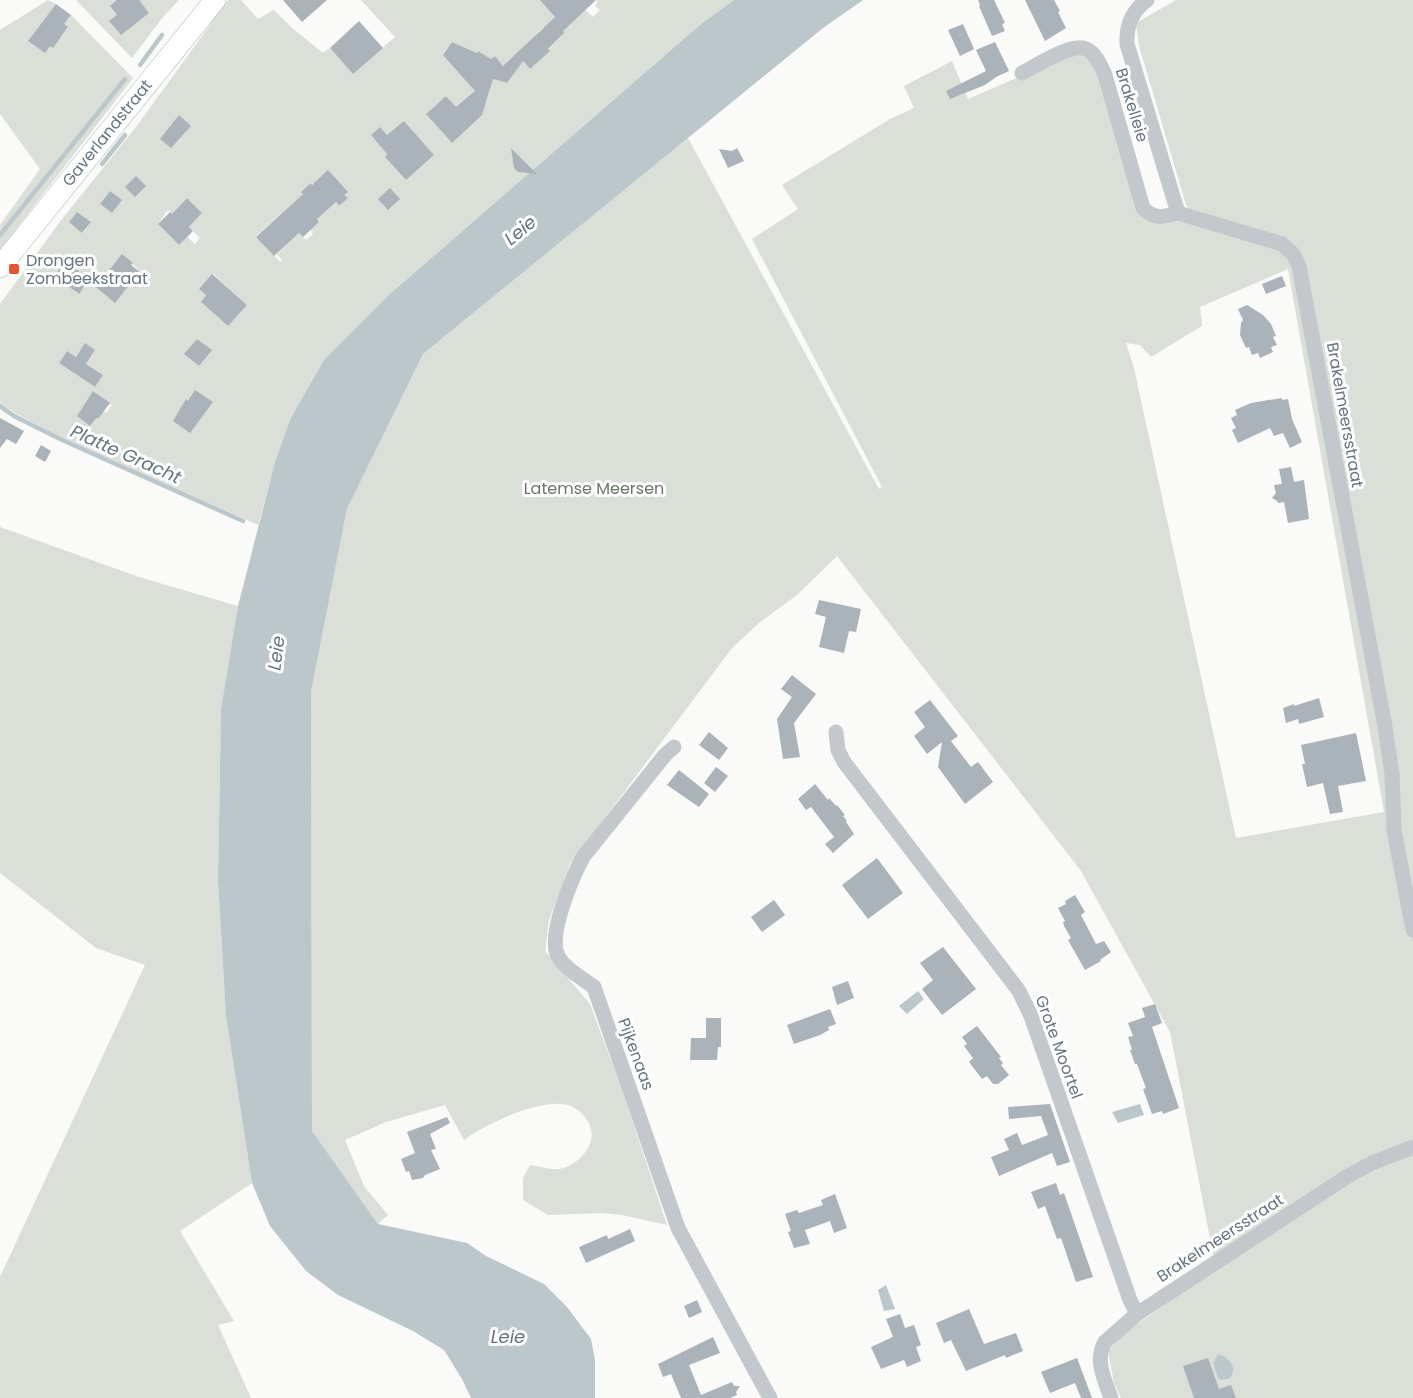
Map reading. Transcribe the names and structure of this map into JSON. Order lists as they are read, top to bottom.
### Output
{
  "streets": {
    "main road": ["Gaverlandstraat"],
    "street": [
      "Brakelleie",
      "Brakelmeersstraat",
      "Grote Moortel",
      "Pijkenaas"
    ]
  },
  "crossings": [
    ["Brakelleie", "Brakelmeersstraat"],
    ["Brakelmeersstraat", "Grote Moortel"]
  ],
  "water": ["Leie", "Platte Gracht"],
  "parks": ["Latemse Meersen"],
  "places": {
    "transit": ["Drongen Zombeekstraat"]
  }
}
